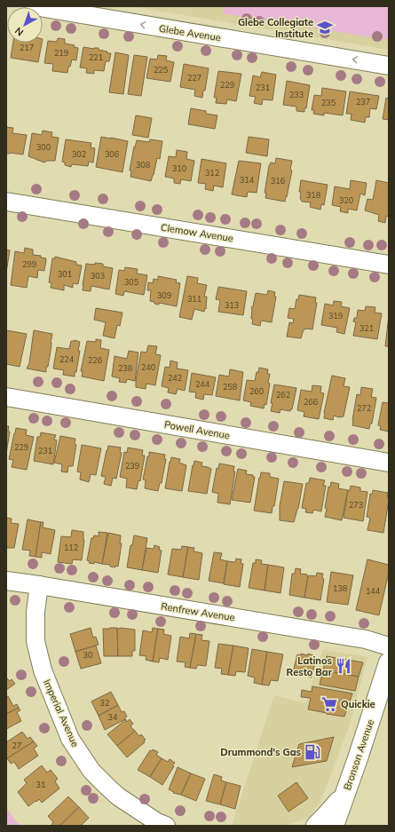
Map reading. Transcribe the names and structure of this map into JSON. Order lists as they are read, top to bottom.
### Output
{
  "streets": {
    "main road": ["Bronson Avenue"],
    "street": [
      "Glebe Avenue",
      "Clemow Avenue",
      "Powell Avenue",
      "Renfrew Avenue",
      "Imperial Avenue"
    ]
  },
  "crossings": [
    ["Renfrew Avenue", "Imperial Avenue"]
  ],
  "one_way": ["Glebe Avenue"],
  "places": {
    "school or university": ["Glebe Collegiate Institute"],
    "restaurant": ["Latinos Resto Bar"],
    "supermarket": ["Quickie"],
    "fuel station": ["Drummond's Gas"]
  },
  "house_numbers": [
    "217",
    "219",
    "221",
    "225",
    "227",
    "229",
    "231",
    "233",
    "237",
    "235",
    "300",
    "302",
    "306",
    "308",
    "310",
    "312",
    "314",
    "316",
    "318",
    "320",
    "299",
    "301",
    "303",
    "305",
    "309",
    "311",
    "313",
    "319",
    "321",
    "224",
    "226",
    "240",
    "238",
    "242",
    "244",
    "258",
    "260",
    "262",
    "266",
    "272",
    "229",
    "231",
    "239",
    "273",
    "112",
    "138",
    "144",
    "30",
    "32",
    "34",
    "27",
    "31"
  ],
  "north": "bottom left"
}
